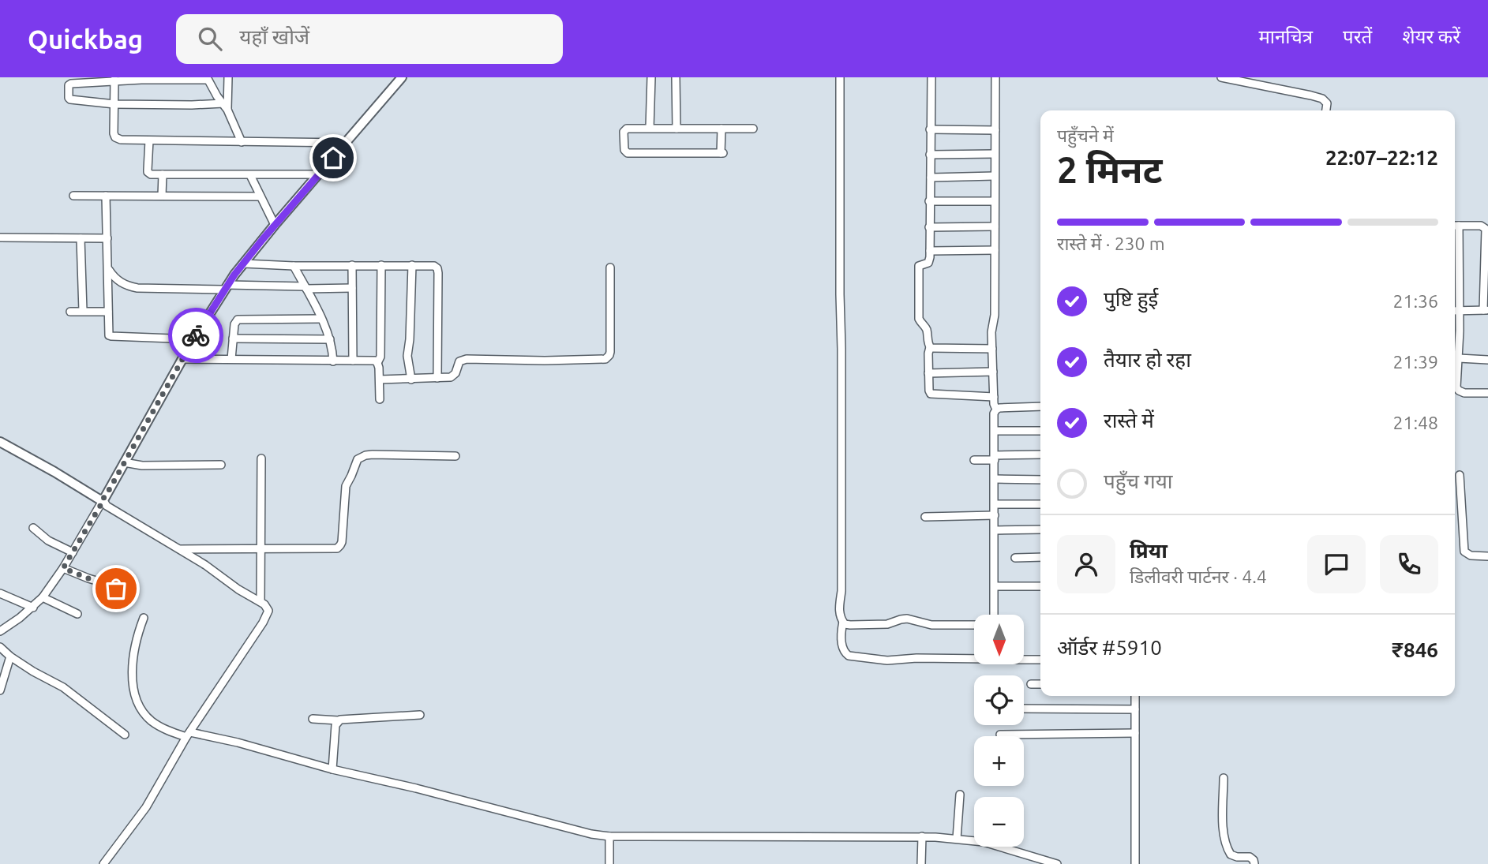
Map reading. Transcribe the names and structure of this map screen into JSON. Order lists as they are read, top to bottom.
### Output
{
  "north": "bottom",
  "page": {
    "header": "Quickbag",
    "search": "यहाँ खोजें",
    "nav": ["मानचित्र", "परतें", "शेयर करें"],
    "heading": ["2 मिनट", "पहुँचने में", "22:07–22:12"],
    "panel": [
      "प्रिया",
      "डिलीवरी पार्टनर · 4.4",
      "ऑर्डर #5910",
      "₹846"
    ],
    "bar": "रास्ते में · 230 m",
    "list": [
      ["पुष्टि हुई", "21:36"],
      ["तैयार हो रहा", "21:39"],
      ["रास्ते में", "21:48"],
      "पहुँच गया"
    ],
    "map_buttons": ["+", "−"]
  }
}
